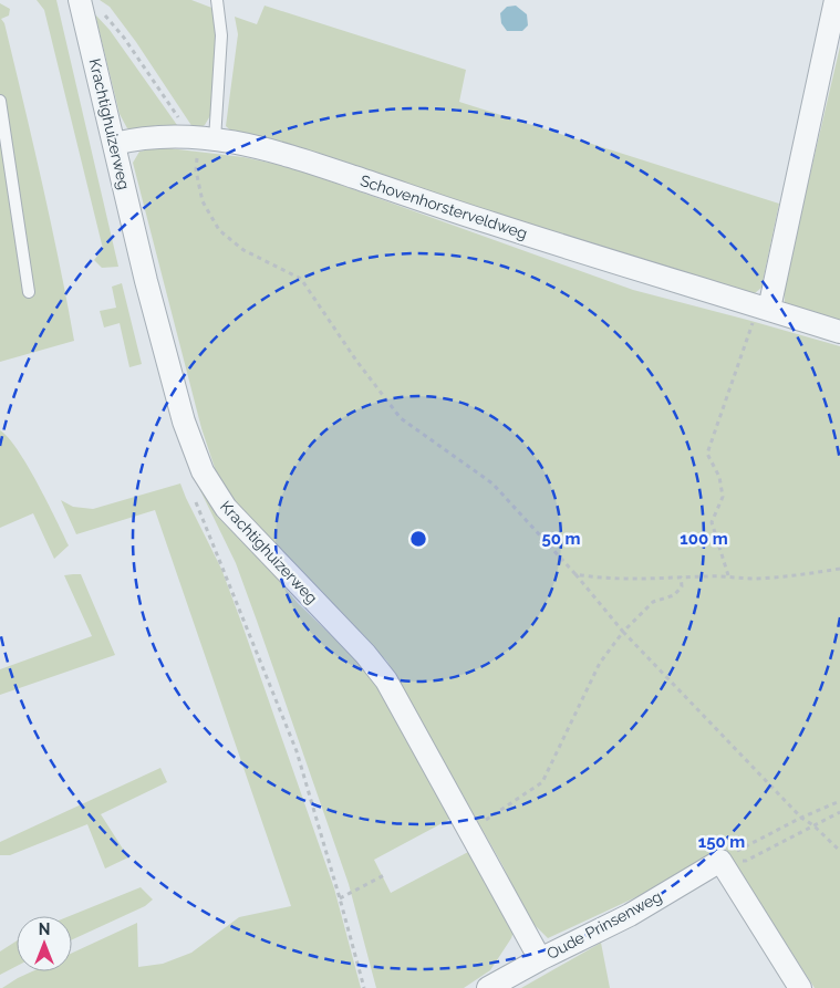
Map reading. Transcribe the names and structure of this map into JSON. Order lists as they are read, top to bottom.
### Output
{
  "streets": {
    "street": ["Krachtighuizerweg", "Schovenhorsterveldweg", "Oude Prinsenweg"]
  },
  "crossings": [
    ["Krachtighuizerweg", "Schovenhorsterveldweg"],
    ["Krachtighuizerweg", "Oude Prinsenweg"]
  ],
  "north": "top",
  "rings": ["50 m", "100 m", "150 m"]
}
